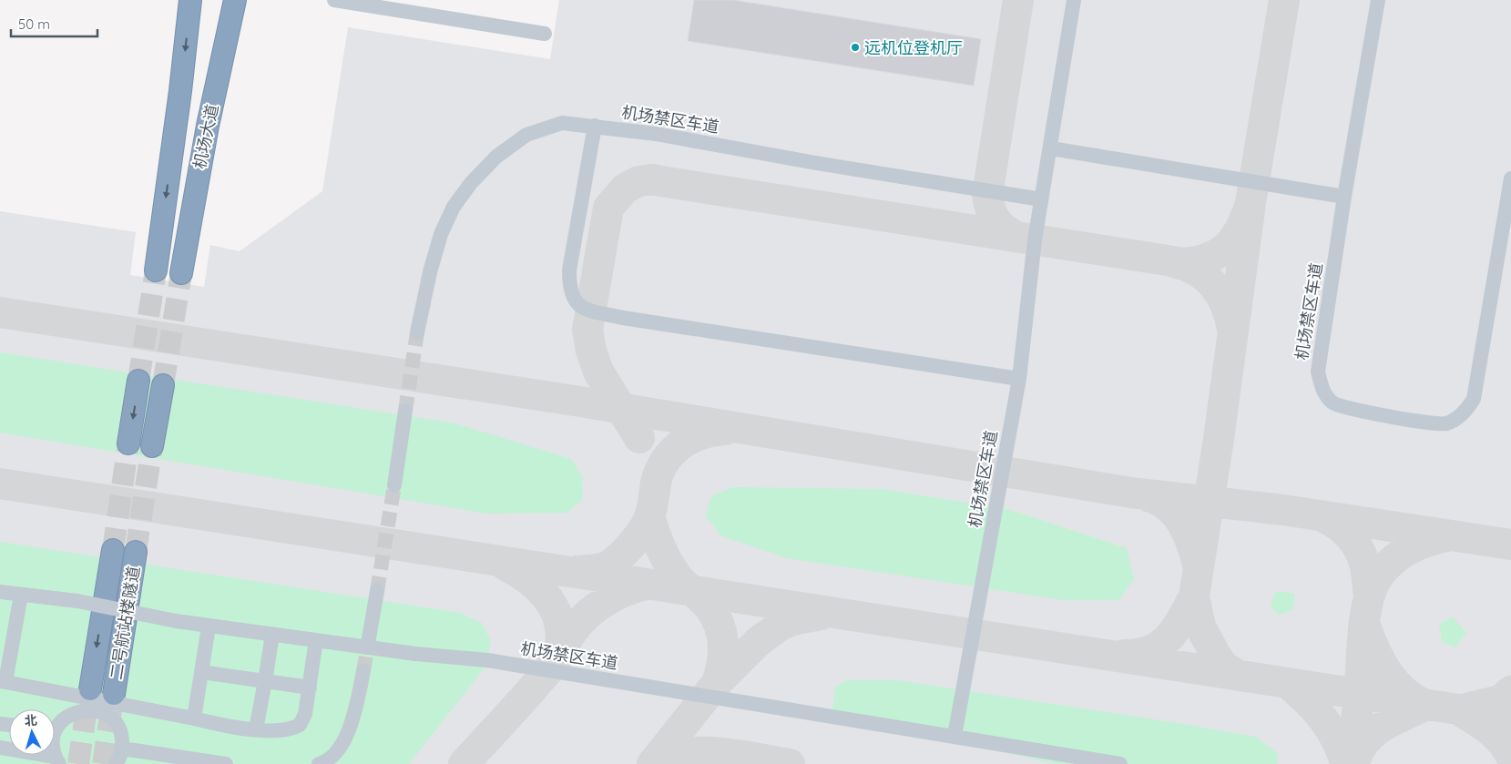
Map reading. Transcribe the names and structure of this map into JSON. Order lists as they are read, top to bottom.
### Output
{
  "streets": {
    "highway": ["机场大道", "二号航站楼隧道"],
    "lane": ["机场禁区车道"]
  },
  "places": ["远机位登机厅"],
  "scale_bar": "50 m",
  "north": "top"
}
